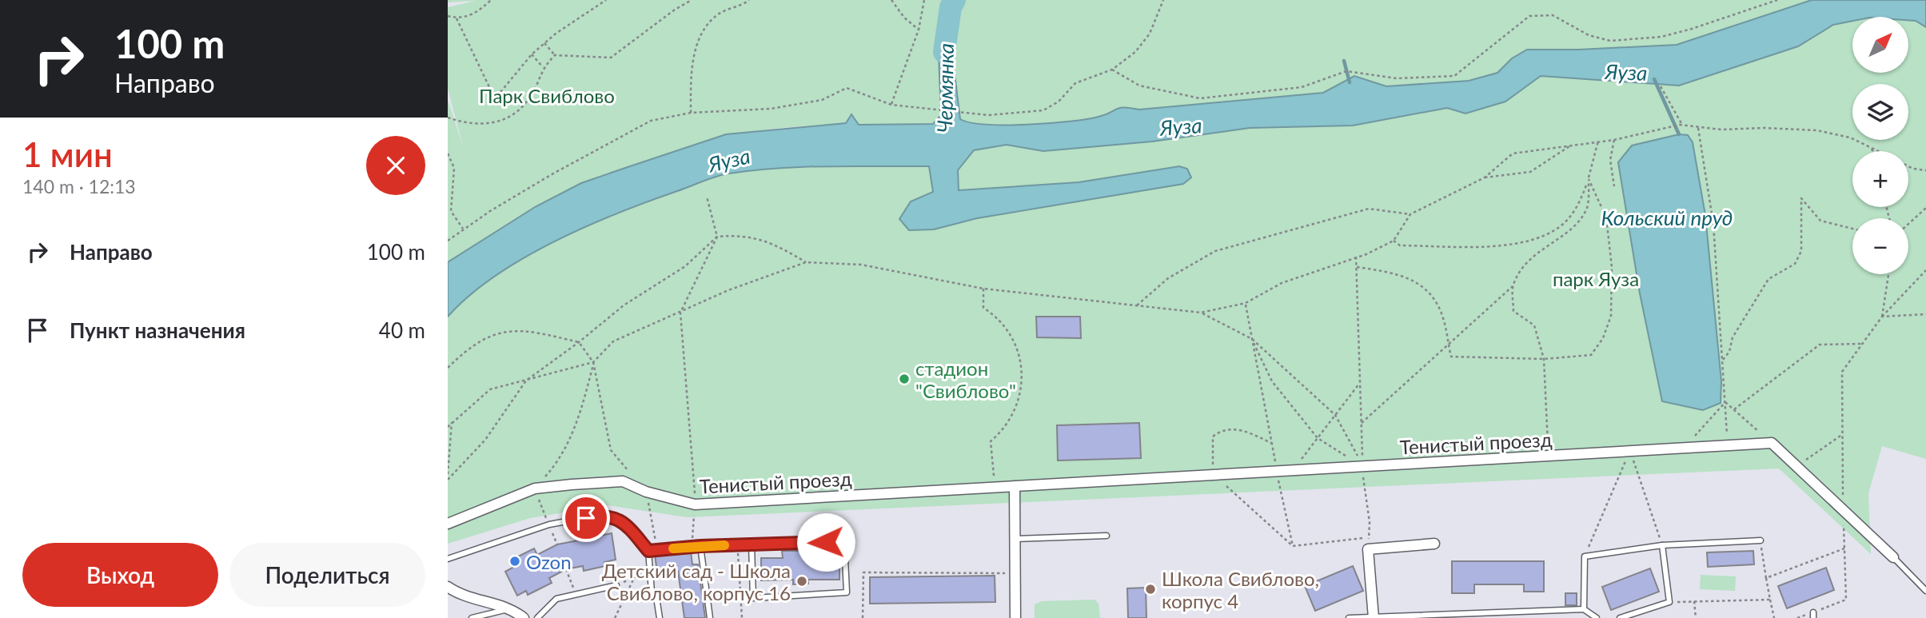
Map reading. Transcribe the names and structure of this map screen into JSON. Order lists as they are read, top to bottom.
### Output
{
  "streets": {
    "street": ["Тенистый проезд"]
  },
  "water": ["Яуза", "Чермянка", "Кольский пруд"],
  "parks": ["Парк Свиблово", "парк Яуза"],
  "places": [
    "стадион \"Свиблово\"",
    "Ozon",
    "Детский сад - Школа Свиблово, корпус 16",
    "Школа Свиблово, корпус 4"
  ],
  "north": "top right",
  "page": {
    "turn": ["100 m", "Направо"],
    "map_buttons": ["+", "−"],
    "heading": ["1 мин", "140 m · 12:13"],
    "list": [
      {
        "name": "Направо",
        "value": "100 m"
      },
      {
        "name": "Пункт назначения",
        "value": "40 m"
      }
    ],
    "buttons": ["Выход", "Поделиться"]
  }
}
